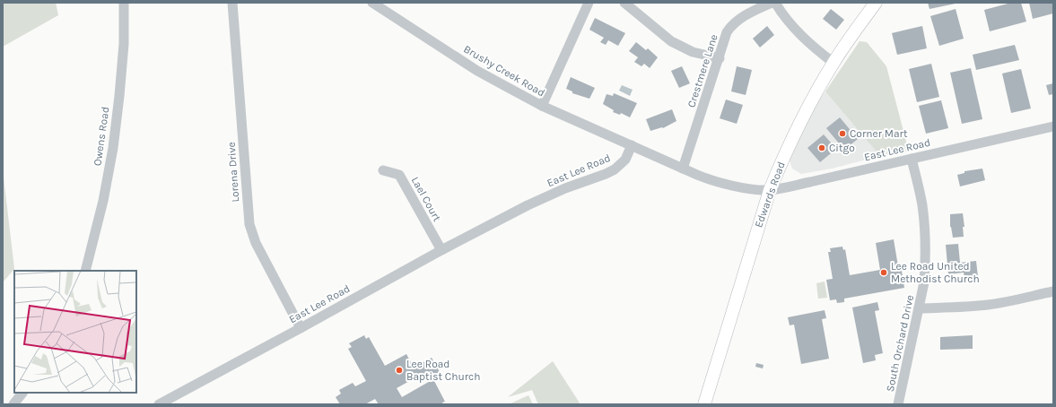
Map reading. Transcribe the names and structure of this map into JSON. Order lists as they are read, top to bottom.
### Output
{
  "streets": {
    "main road": ["Edwards Road"],
    "street": [
      "Brushy Creek Road",
      "Crestmere Lane",
      "Owens Road",
      "East Lee Road",
      "Lorena Drive",
      "Lael Court",
      "South Orchard Drive"
    ]
  },
  "crossings": [
    ["Brushy Creek Road", "East Lee Road"],
    ["Crestmere Lane", "East Lee Road"],
    ["East Lee Road", "Lorena Drive"],
    ["East Lee Road", "Edwards Road"],
    ["East Lee Road", "Lael Court"],
    ["East Lee Road", "South Orchard Drive"]
  ],
  "places": [
    "Corner Mart",
    "Citgo",
    "Lee Road United Methodist Church",
    "Lee Road Baptist Church"
  ]
}
